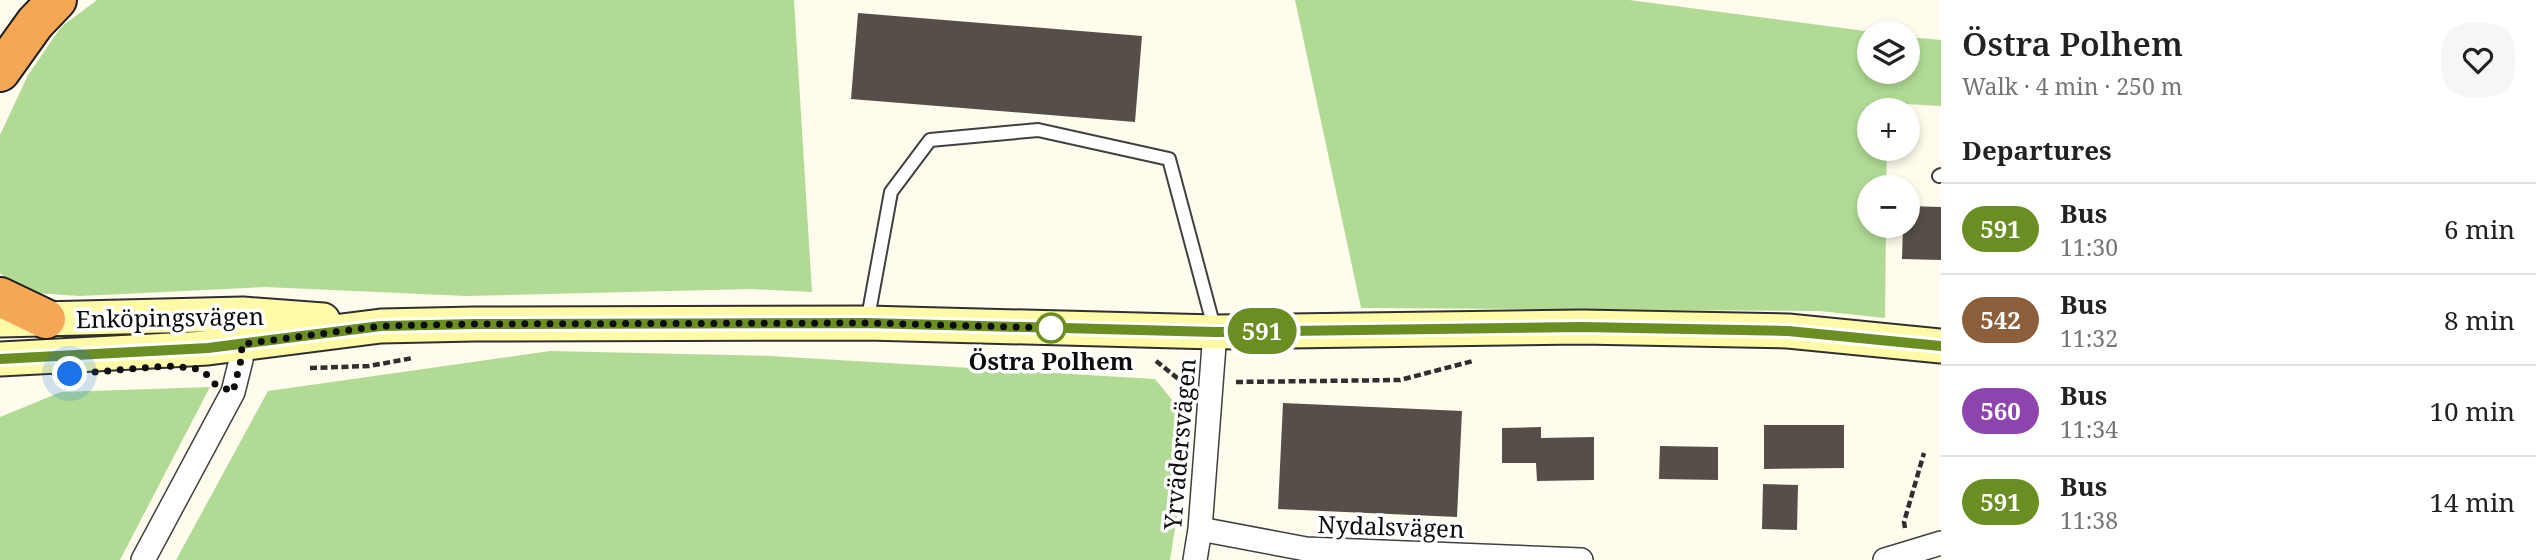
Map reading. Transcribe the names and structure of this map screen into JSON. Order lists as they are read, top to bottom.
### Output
{
  "streets": {
    "street": ["Enköpingsvägen", "Yrvädersvägen", "Nydalsvägen"]
  },
  "crossings": [
    ["Enköpingsvägen", "Yrvädersvägen"],
    ["Yrvädersvägen", "Nydalsvägen"]
  ],
  "places": ["Östra Polhem"],
  "lines": ["bus line 591"],
  "page": {
    "on_map": "591",
    "heading": [
      ["Östra Polhem", "Walk · 4 min · 250 m"],
      "Departures"
    ],
    "map_buttons": ["+", "−"],
    "list": [
      {
        "mark": "591",
        "name": "Bus",
        "note": "11:30",
        "value": "6 min"
      },
      {
        "mark": "542",
        "name": "Bus",
        "note": "11:32",
        "value": "8 min"
      },
      {
        "mark": "560",
        "name": "Bus",
        "note": "11:34",
        "value": "10 min"
      },
      {
        "mark": "591",
        "name": "Bus",
        "note": "11:38",
        "value": "14 min"
      }
    ]
  }
}
